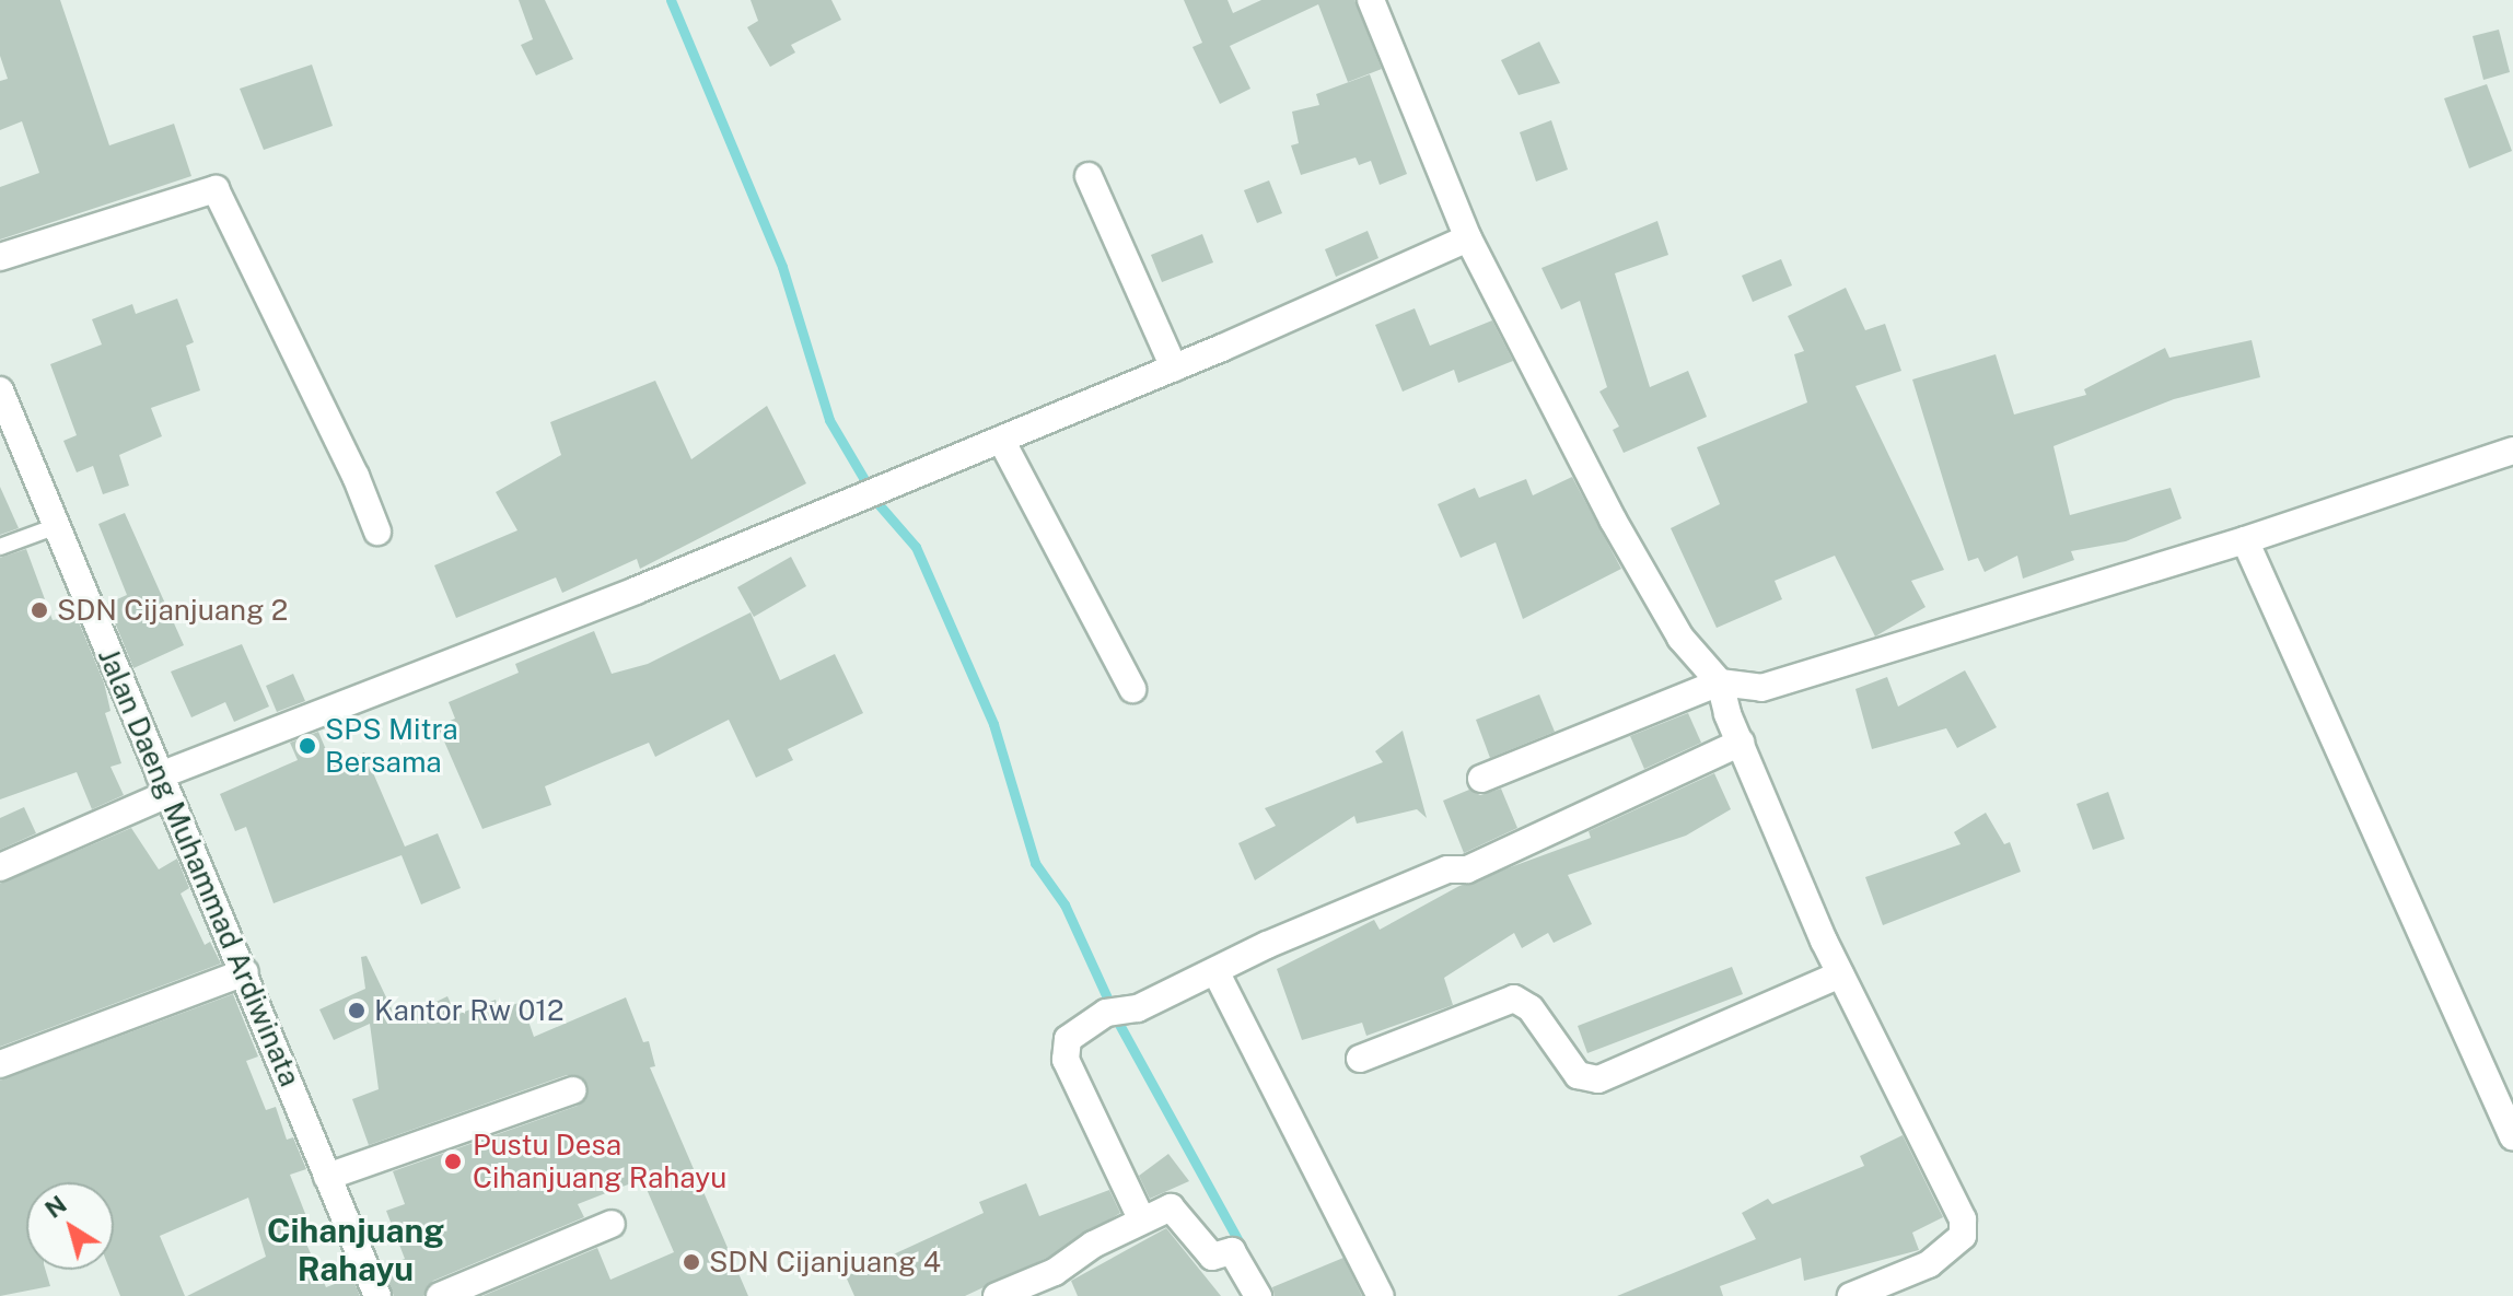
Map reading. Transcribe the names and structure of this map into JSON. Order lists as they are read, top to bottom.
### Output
{
  "streets": {
    "street": ["Jalan Daeng Muhammad Ardiwinata"]
  },
  "districts": ["Cihanjuang Rahayu"],
  "places": [
    "SDN Cijanjuang 2",
    "SPS Mitra Bersama",
    "Kantor Rw 012",
    "Pustu Desa Cihanjuang Rahayu",
    "SDN Cijanjuang 4"
  ],
  "north": "top left"
}
